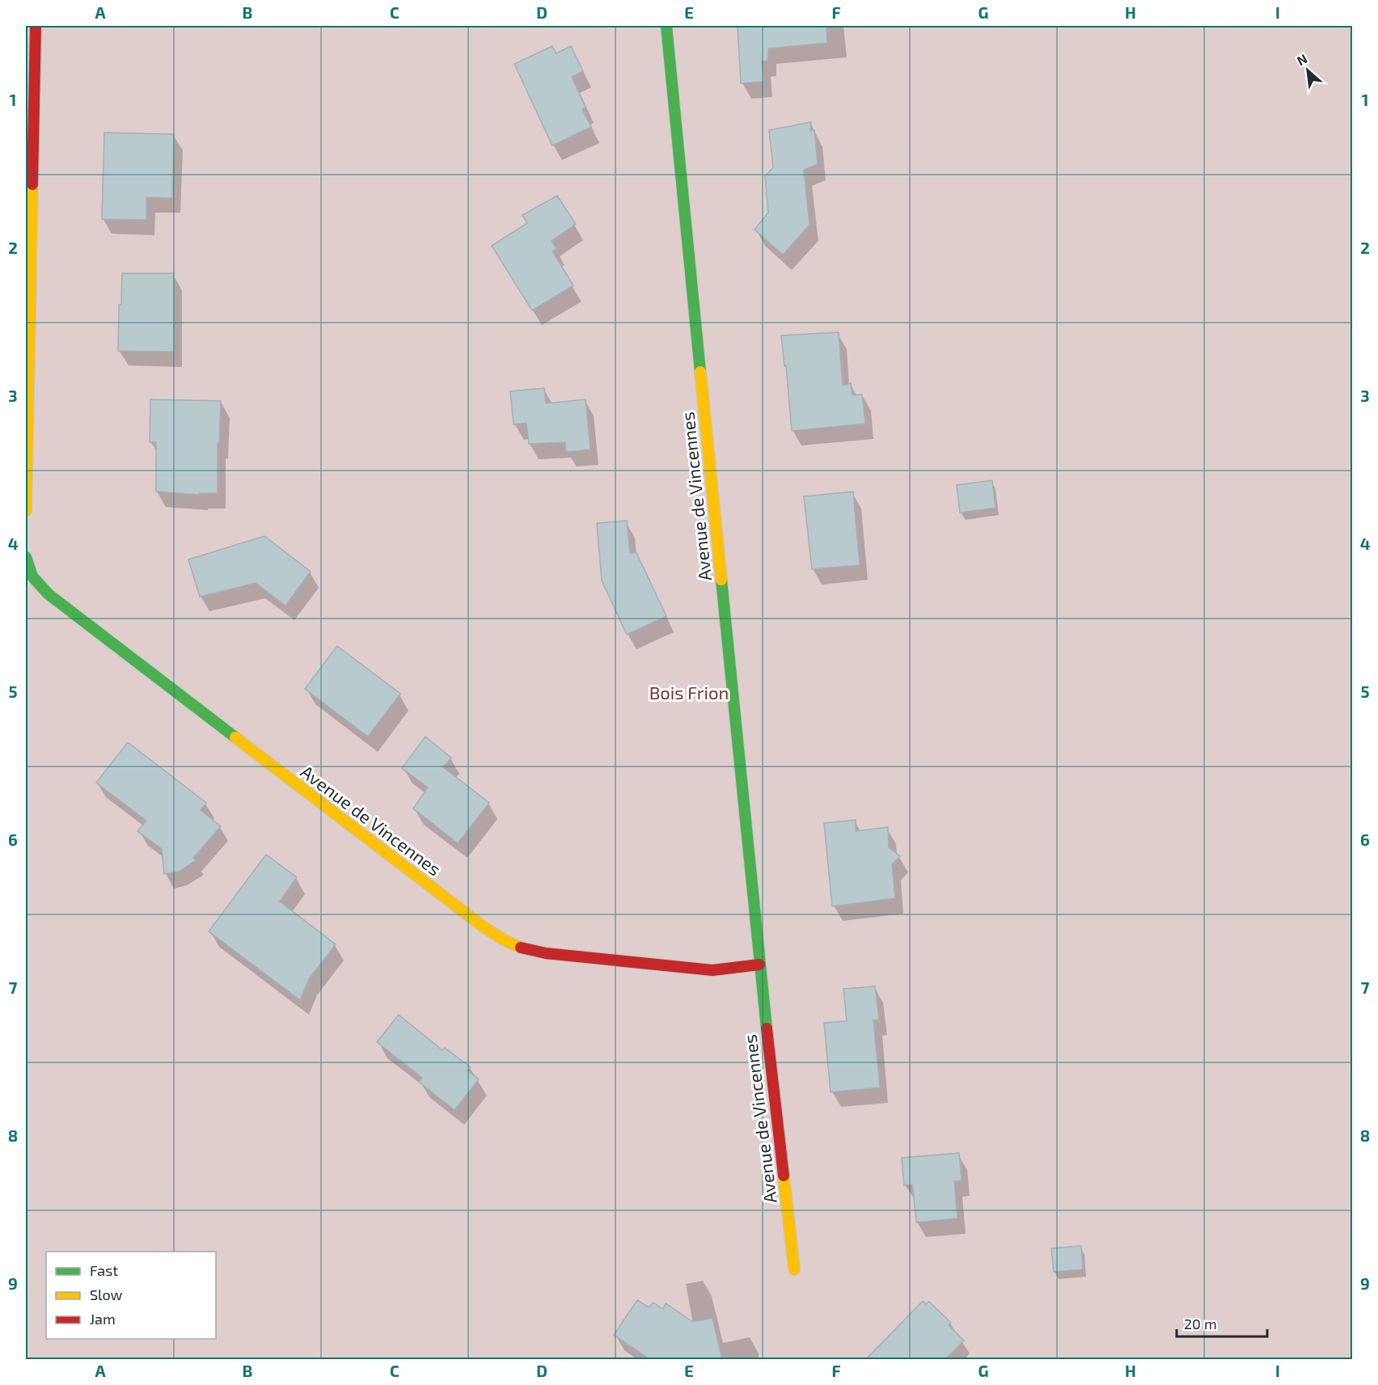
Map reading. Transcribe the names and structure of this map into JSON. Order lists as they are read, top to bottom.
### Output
{
  "streets": {
    "street": ["Avenue de Vincennes"]
  },
  "parks": ["Bois Frion"],
  "legend": ["Fast", "Slow", "Jam"],
  "scale_bar": "20 m",
  "north": "top left",
  "grid": {
    "columns": [
      "A",
      "B",
      "C",
      "D",
      "E",
      "F",
      "G",
      "H",
      "I"
    ],
    "rows": [
      "1",
      "2",
      "3",
      "4",
      "5",
      "6",
      "7",
      "8",
      "9"
    ]
  }
}
